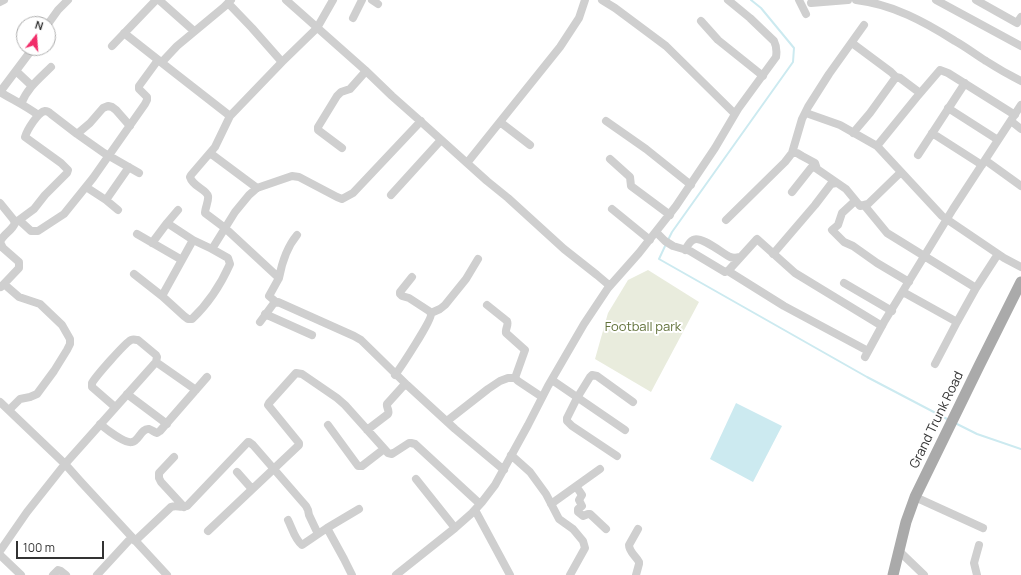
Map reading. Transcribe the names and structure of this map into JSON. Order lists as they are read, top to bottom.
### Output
{
  "streets": {
    "main road": ["Grand Trunk Road"]
  },
  "parks": ["Football park"],
  "scale_bar": "100 m",
  "north": "top"
}
